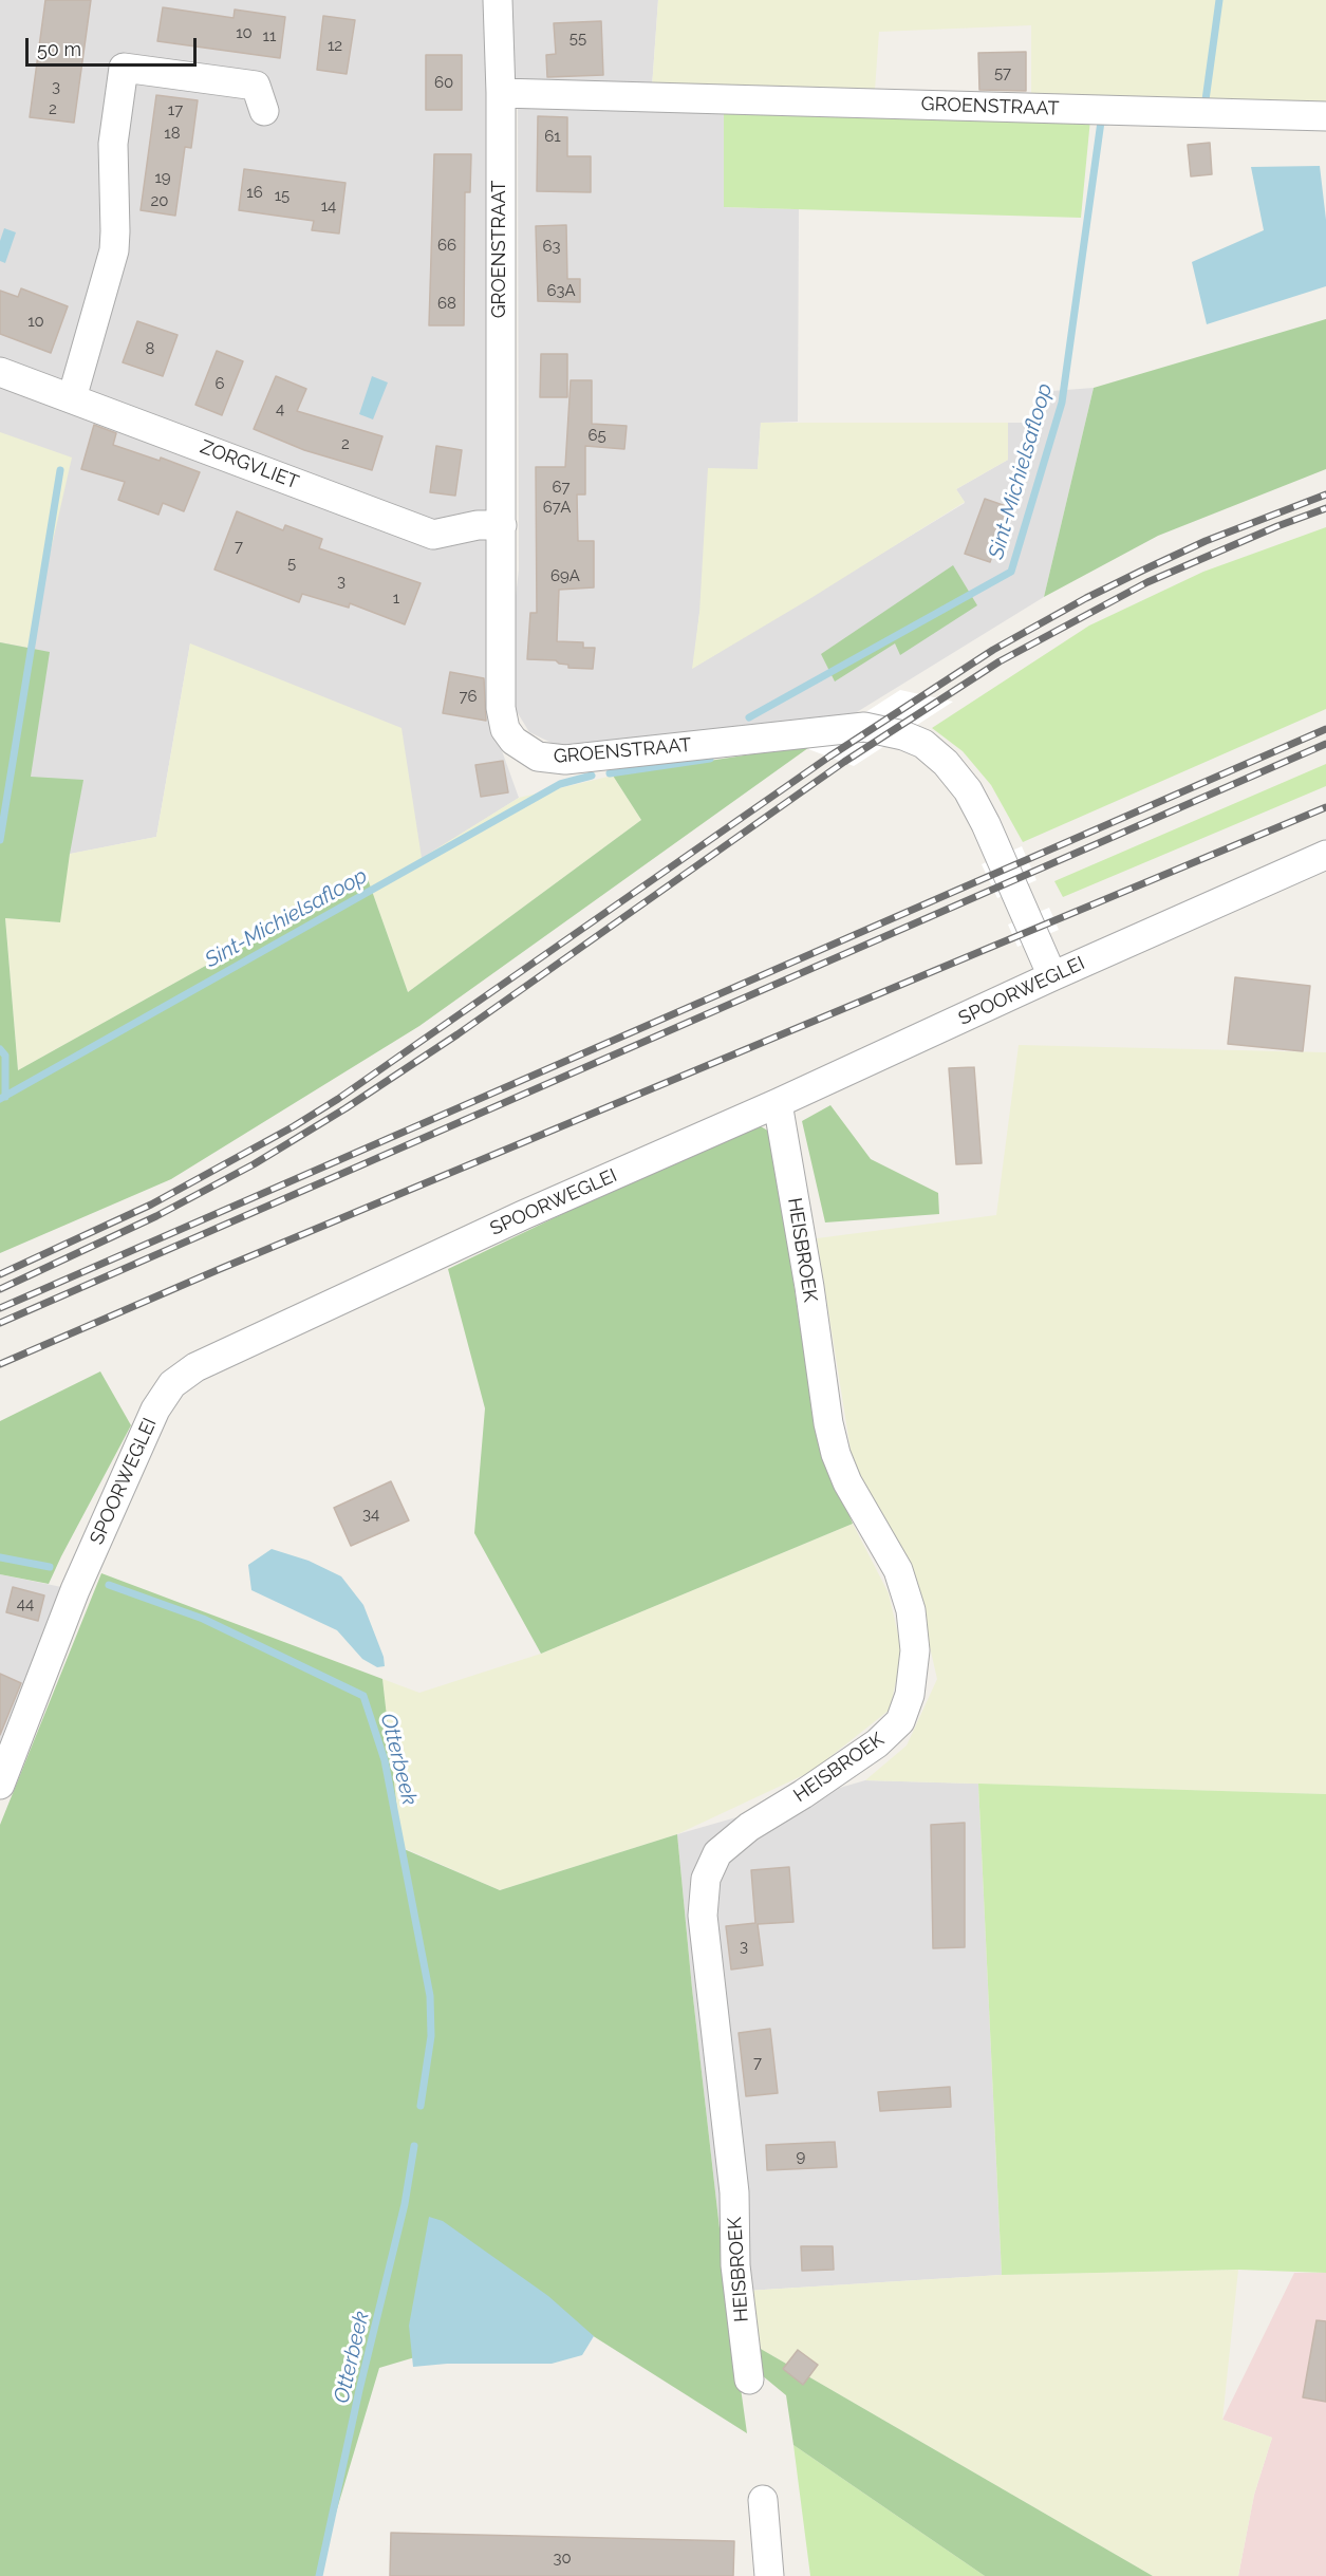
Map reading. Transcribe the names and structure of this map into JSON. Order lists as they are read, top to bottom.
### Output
{
  "streets": {
    "street": [
      "GROENSTRAAT",
      "ZORGVLIET",
      "SPOORWEGLEI",
      "HEISBROEK"
    ]
  },
  "crossings": [
    ["GROENSTRAAT", "ZORGVLIET"],
    ["GROENSTRAAT", "SPOORWEGLEI"],
    ["SPOORWEGLEI", "HEISBROEK"]
  ],
  "water": ["Sint-Michielsafloop", "Otterbeek"],
  "house_numbers": [
    "10",
    "11",
    "55",
    "12",
    "57",
    "60",
    "3",
    "2",
    "17",
    "18",
    "61",
    "19",
    "16",
    "15",
    "20",
    "14",
    "66",
    "63",
    "63A",
    "68",
    "10",
    "8",
    "6",
    "4",
    "65",
    "2",
    "67",
    "67A",
    "7",
    "5",
    "69A",
    "3",
    "1",
    "76",
    "34",
    "44",
    "3",
    "7",
    "9",
    "30"
  ],
  "scale_bar": "50 m"
}
